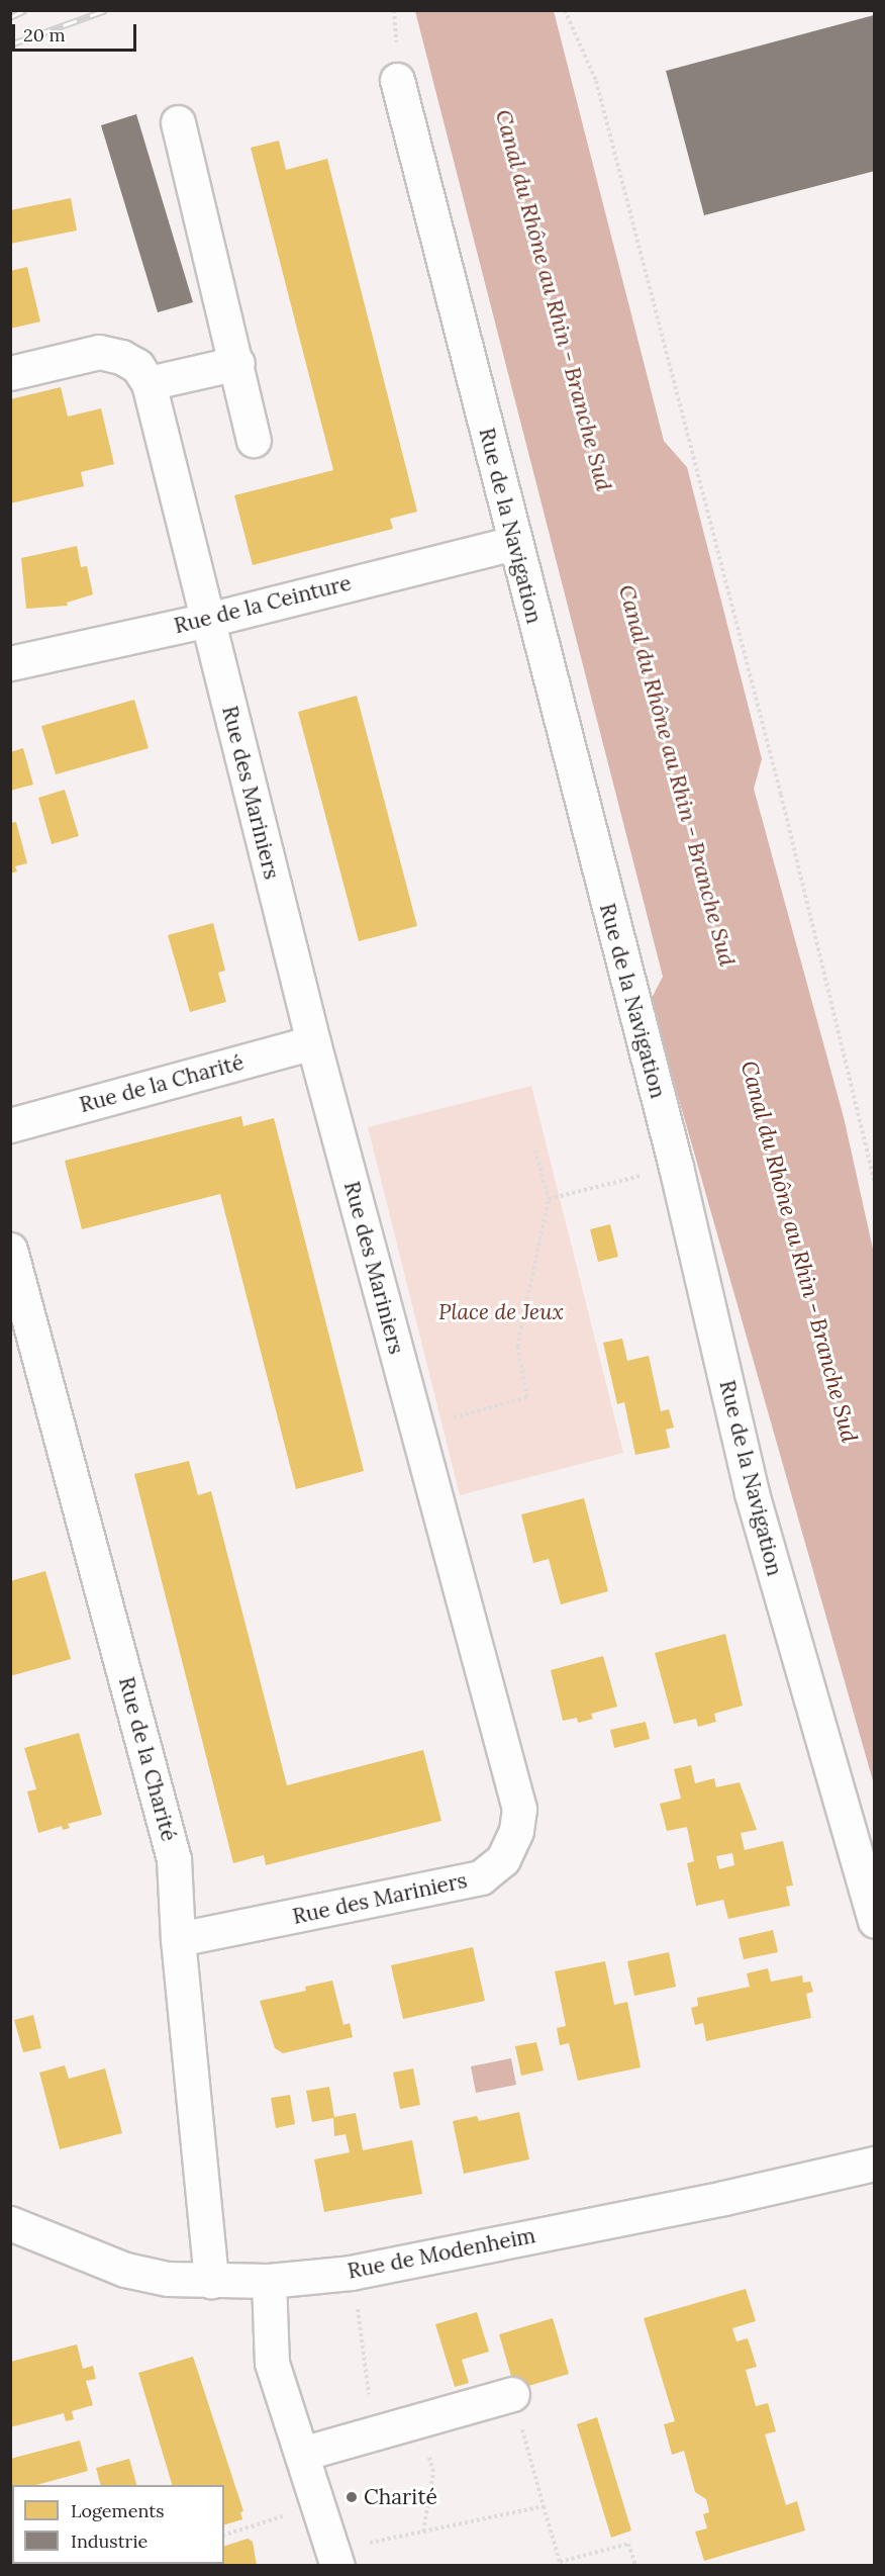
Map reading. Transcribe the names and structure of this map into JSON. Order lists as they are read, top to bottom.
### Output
{
  "streets": {
    "street": [
      "Rue de la Navigation",
      "Rue de la Ceinture",
      "Rue des Mariniers",
      "Rue de la Charité",
      "Rue de Modenheim"
    ]
  },
  "crossings": [
    ["Rue de la Navigation", "Rue de la Ceinture"],
    ["Rue de la Ceinture", "Rue des Mariniers"],
    ["Rue des Mariniers", "Rue de la Charité"],
    ["Rue de la Charité", "Rue de Modenheim"]
  ],
  "water": ["Canal du Rhône au Rhin - Branche Sud"],
  "parks": ["Place de Jeux"],
  "places": ["Charité"],
  "legend": ["Logements", "Industrie"],
  "scale_bar": "20 m"
}
